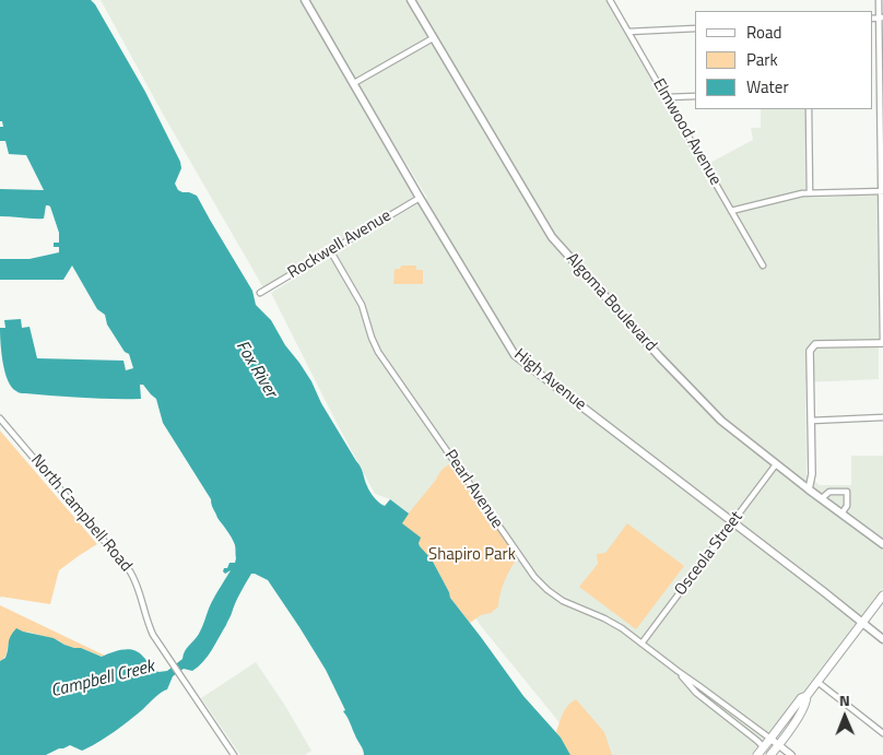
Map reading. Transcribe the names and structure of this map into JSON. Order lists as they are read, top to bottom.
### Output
{
  "streets": {
    "main road": ["Algoma Boulevard", "High Avenue"],
    "street": [
      "Elmwood Avenue",
      "Rockwell Avenue",
      "Pearl Avenue",
      "North Campbell Road",
      "Osceola Street"
    ]
  },
  "crossings": [
    ["Rockwell Avenue", "High Avenue"],
    ["Rockwell Avenue", "Pearl Avenue"],
    ["Algoma Boulevard", "Osceola Street"],
    ["High Avenue", "Osceola Street"],
    ["Pearl Avenue", "Osceola Street"]
  ],
  "water": ["Fox River", "Campbell Creek"],
  "parks": ["Shapiro Park"],
  "legend": ["Road", "Park", "Water"],
  "north": "top"
}
